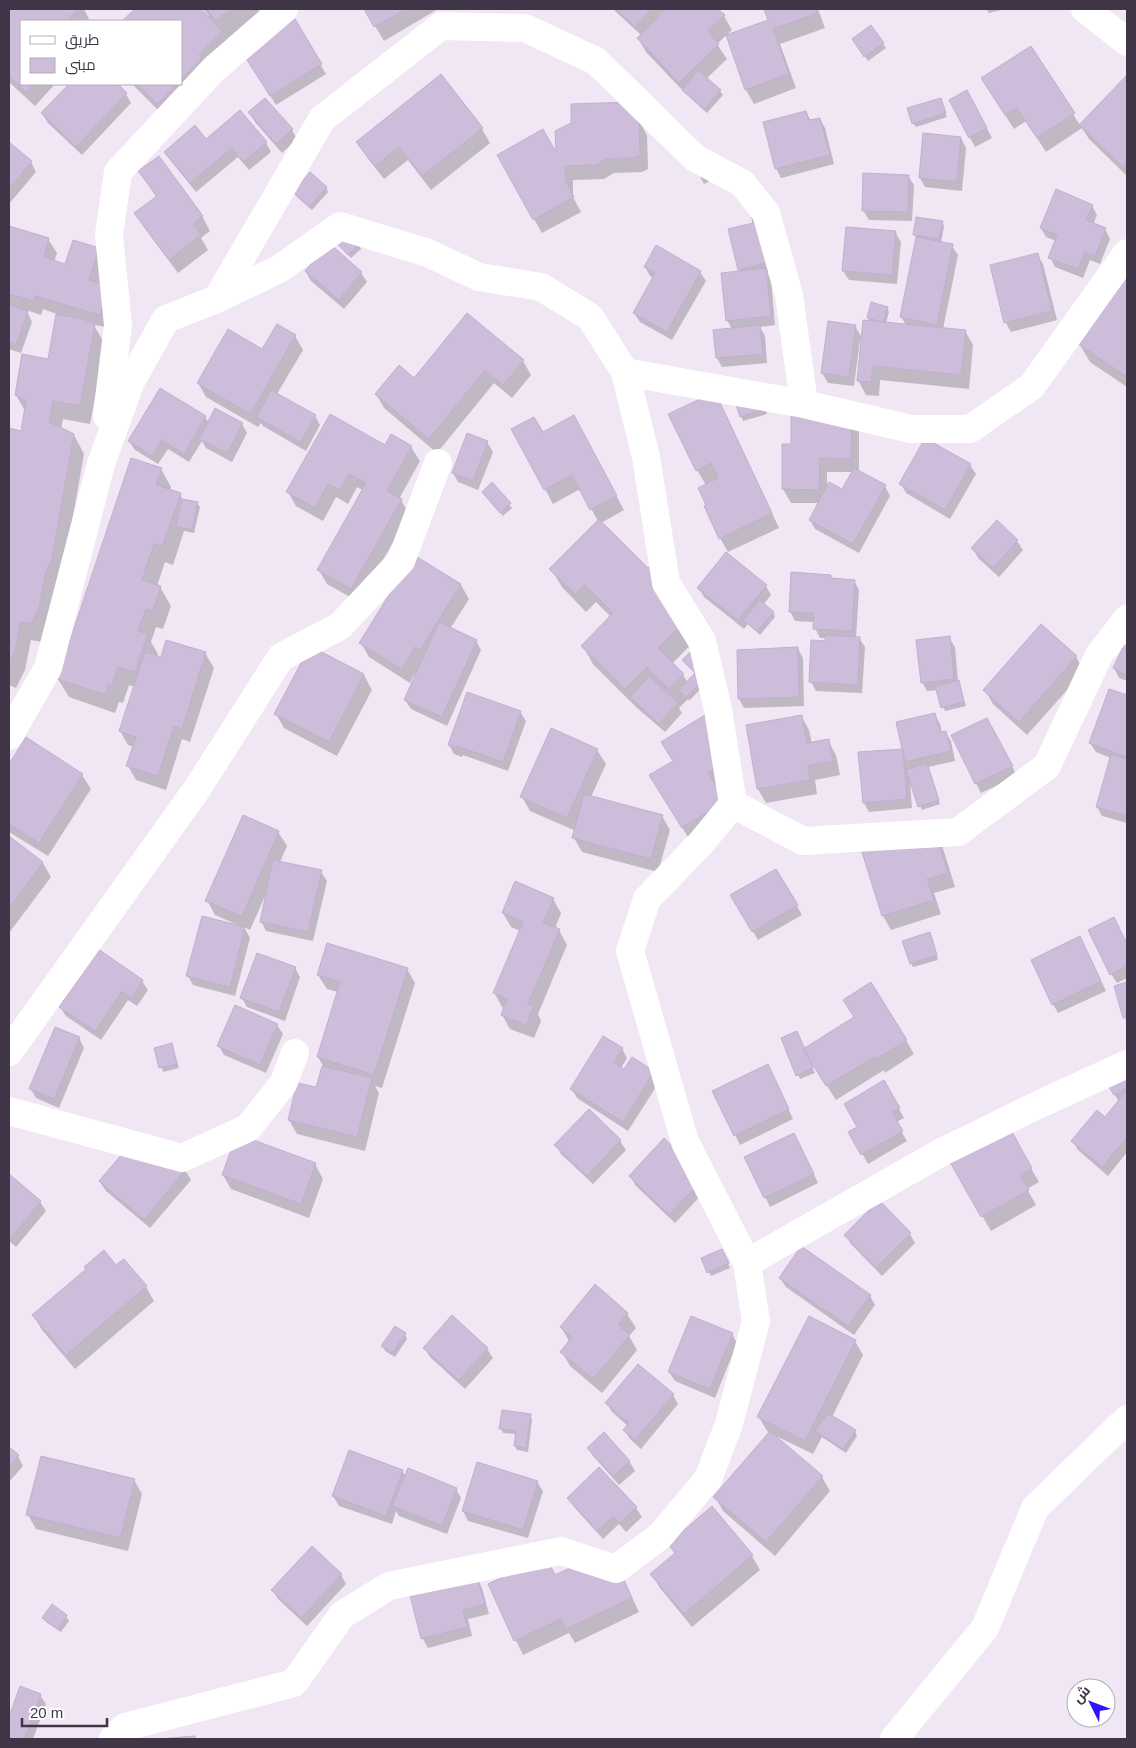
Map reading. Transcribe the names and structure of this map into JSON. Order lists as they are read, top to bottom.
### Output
{
  "legend": ["طريق", "مبنى"],
  "scale_bar": "20 m",
  "north": "top left"
}
